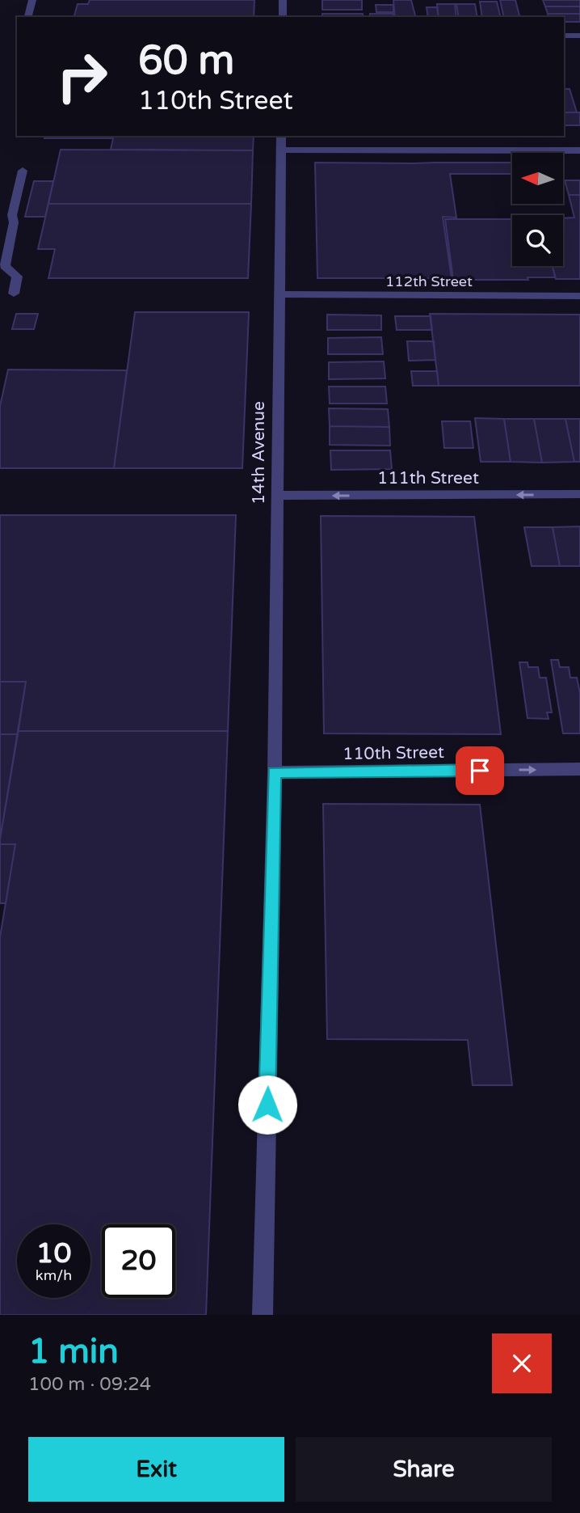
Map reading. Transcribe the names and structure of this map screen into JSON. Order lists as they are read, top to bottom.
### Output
{
  "streets": {
    "street": [
      "112th Street",
      "14th Avenue",
      "111th Street",
      "110th Street"
    ]
  },
  "crossings": [
    ["112th Street", "14th Avenue"],
    ["14th Avenue", "111th Street"],
    ["14th Avenue", "110th Street"]
  ],
  "one_way": ["111th Street", "110th Street"],
  "north": "left",
  "page": {
    "turn": ["60 m", "110th Street"],
    "speed": "10 km/h",
    "limit": "20",
    "heading": ["1 min", "100 m · 09:24"],
    "buttons": ["Exit", "Share"]
  }
}
